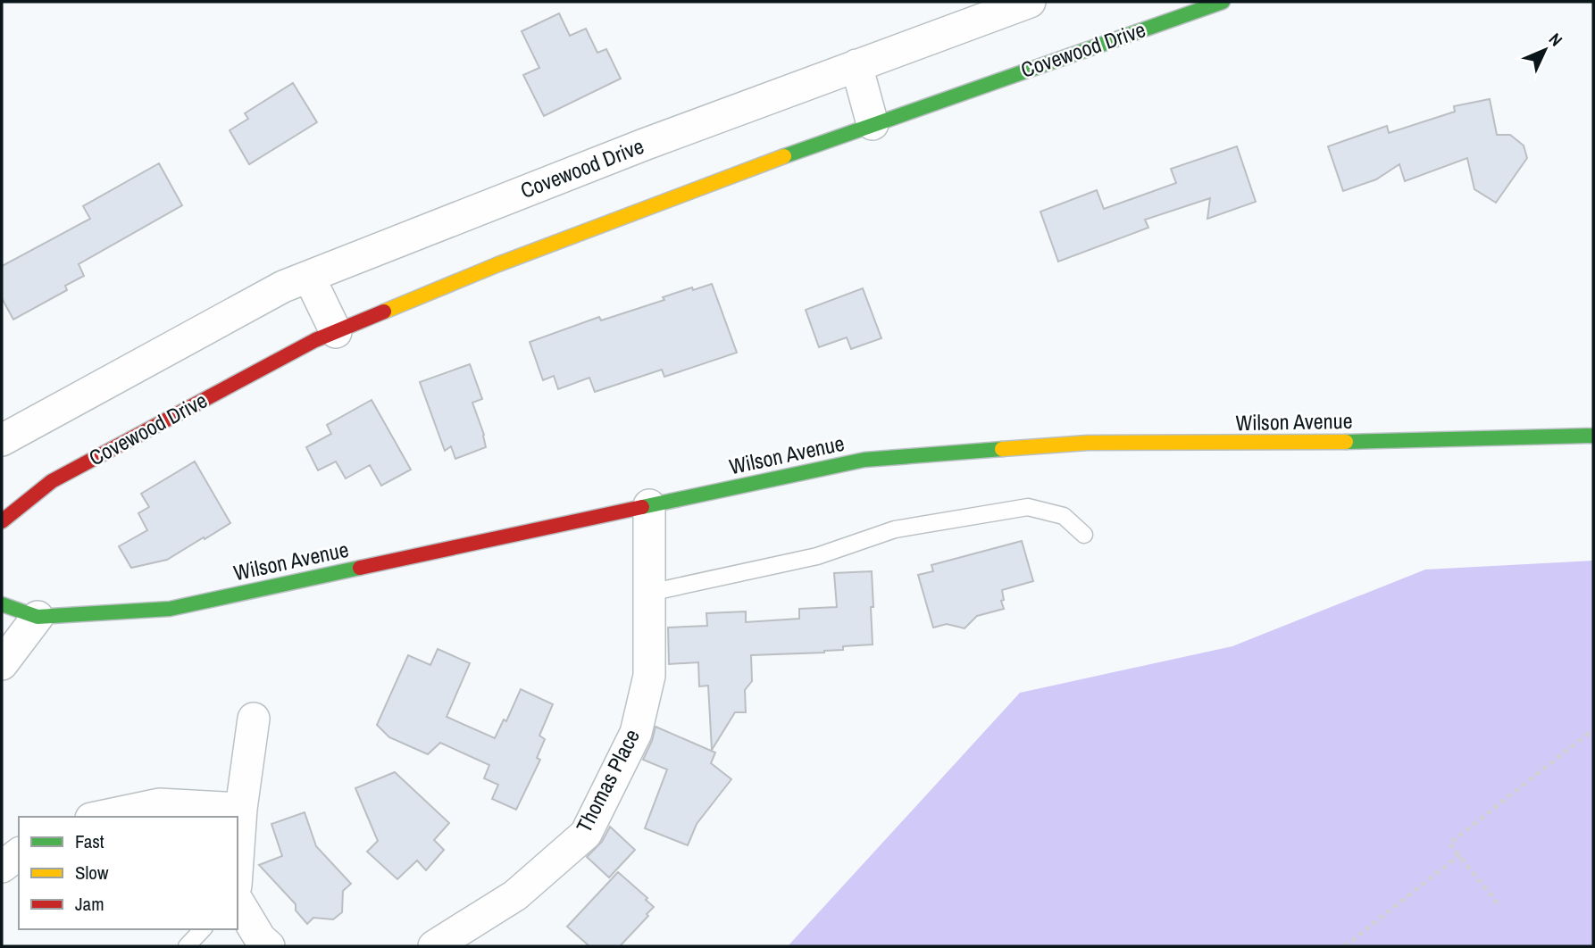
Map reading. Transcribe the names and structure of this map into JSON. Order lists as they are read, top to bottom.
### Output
{
  "streets": {
    "main road": ["Covewood Drive", "Wilson Avenue"],
    "street": ["Thomas Place"]
  },
  "crossings": [
    ["Wilson Avenue", "Thomas Place"]
  ],
  "legend": ["Fast", "Slow", "Jam"],
  "north": "top right"
}
